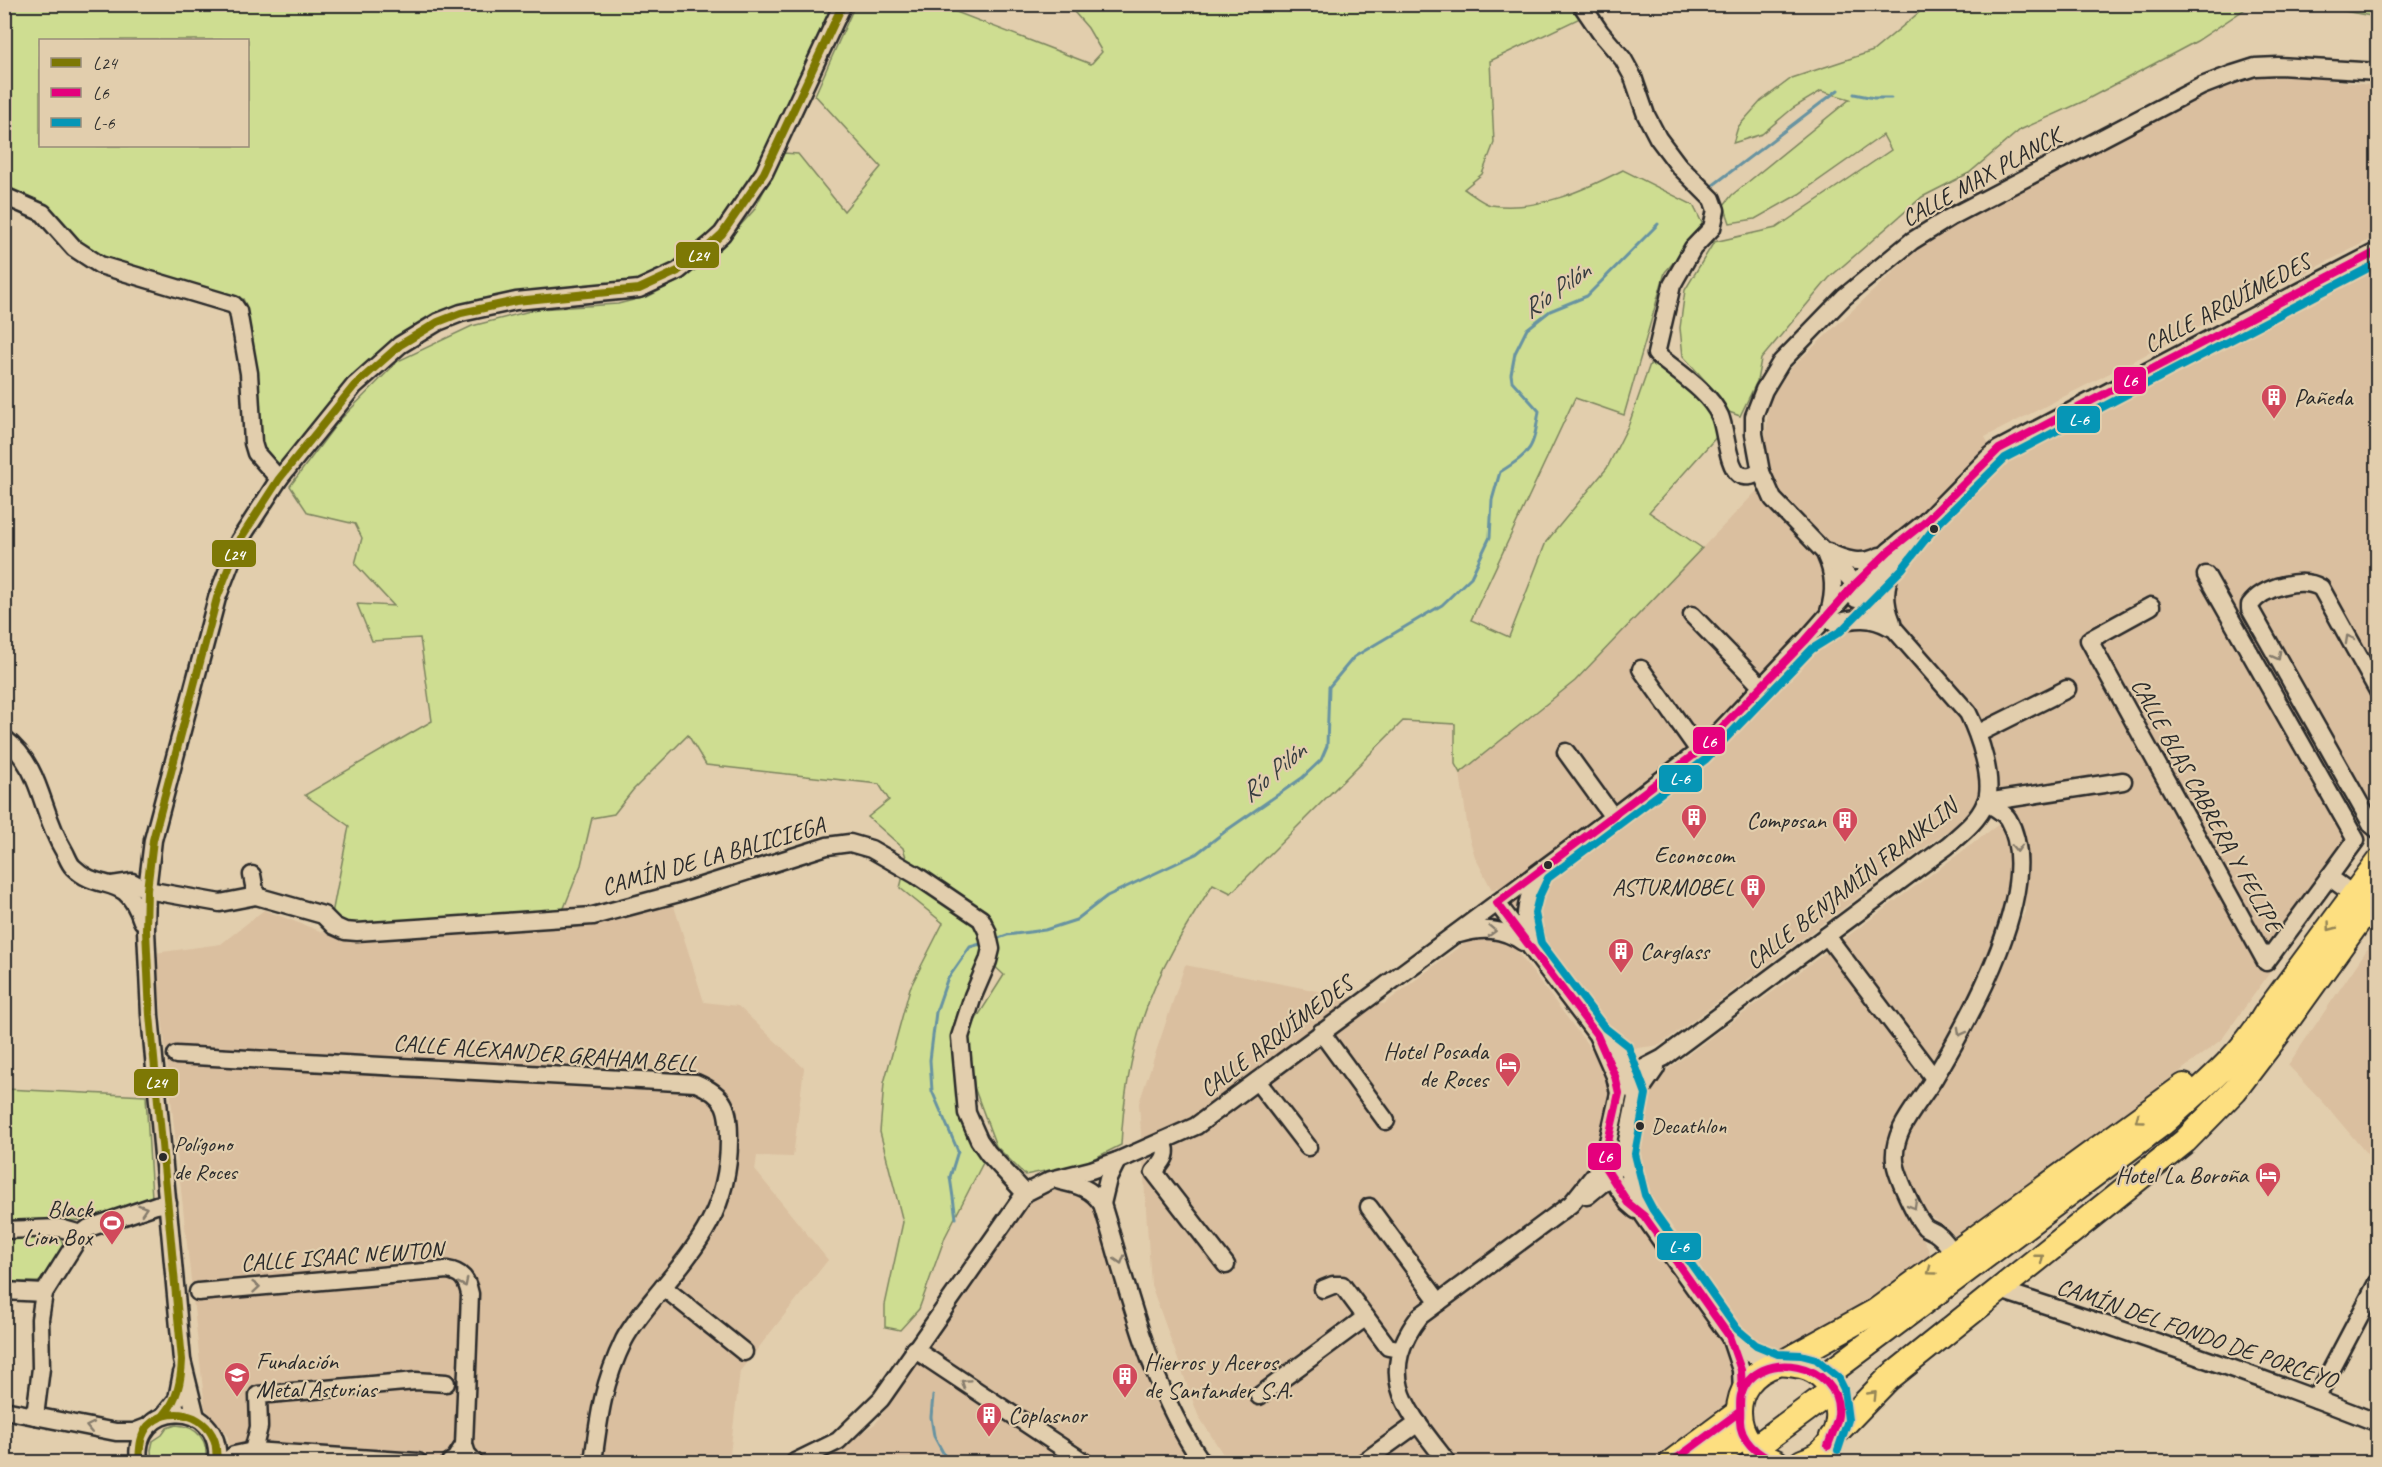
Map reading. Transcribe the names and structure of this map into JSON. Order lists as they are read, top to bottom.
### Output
{
  "streets": {
    "street": [
      "CALLE MAX PLANCK",
      "CALLE ARQUÍMEDES",
      "CALLE BLAS CABRERA Y FELIPE",
      "CAMÍN DE LA BALICIEGA",
      "CALLE BENJAMÍN FRANKLIN",
      "CALLE ALEXANDER GRAHAM BELL",
      "CALLE ISAAC NEWTON",
      "CAMÍN DEL FONDO DE PORCEYO"
    ]
  },
  "crossings": [
    ["CALLE MAX PLANCK", "CALLE ARQUÍMEDES"],
    ["CALLE MAX PLANCK", "CALLE BENJAMÍN FRANKLIN"],
    ["CALLE ARQUÍMEDES", "CAMÍN DE LA BALICIEGA"],
    ["CALLE ARQUÍMEDES", "CALLE BENJAMÍN FRANKLIN"]
  ],
  "water": ["Río Pilón"],
  "places": {
    "building": [
      "Pañeda",
      "Econocom",
      "Composan",
      "ASTURMOBEL",
      "Carglass",
      "Hierros y Aceros de Santander S.A.",
      "Coplasnor"
    ],
    "hotel": ["Hotel Posada de Roces", "Hotel La Boroña"],
    "other": ["Decathlon", "Polígono de Roces"],
    "sports": ["Black Lion Box"],
    "school or university": ["Fundación Metal Asturias"]
  },
  "lines": ["transit line L24", "transit line L6", "transit line L-6"],
  "legend": ["L24", "L6", "L-6"]
}
